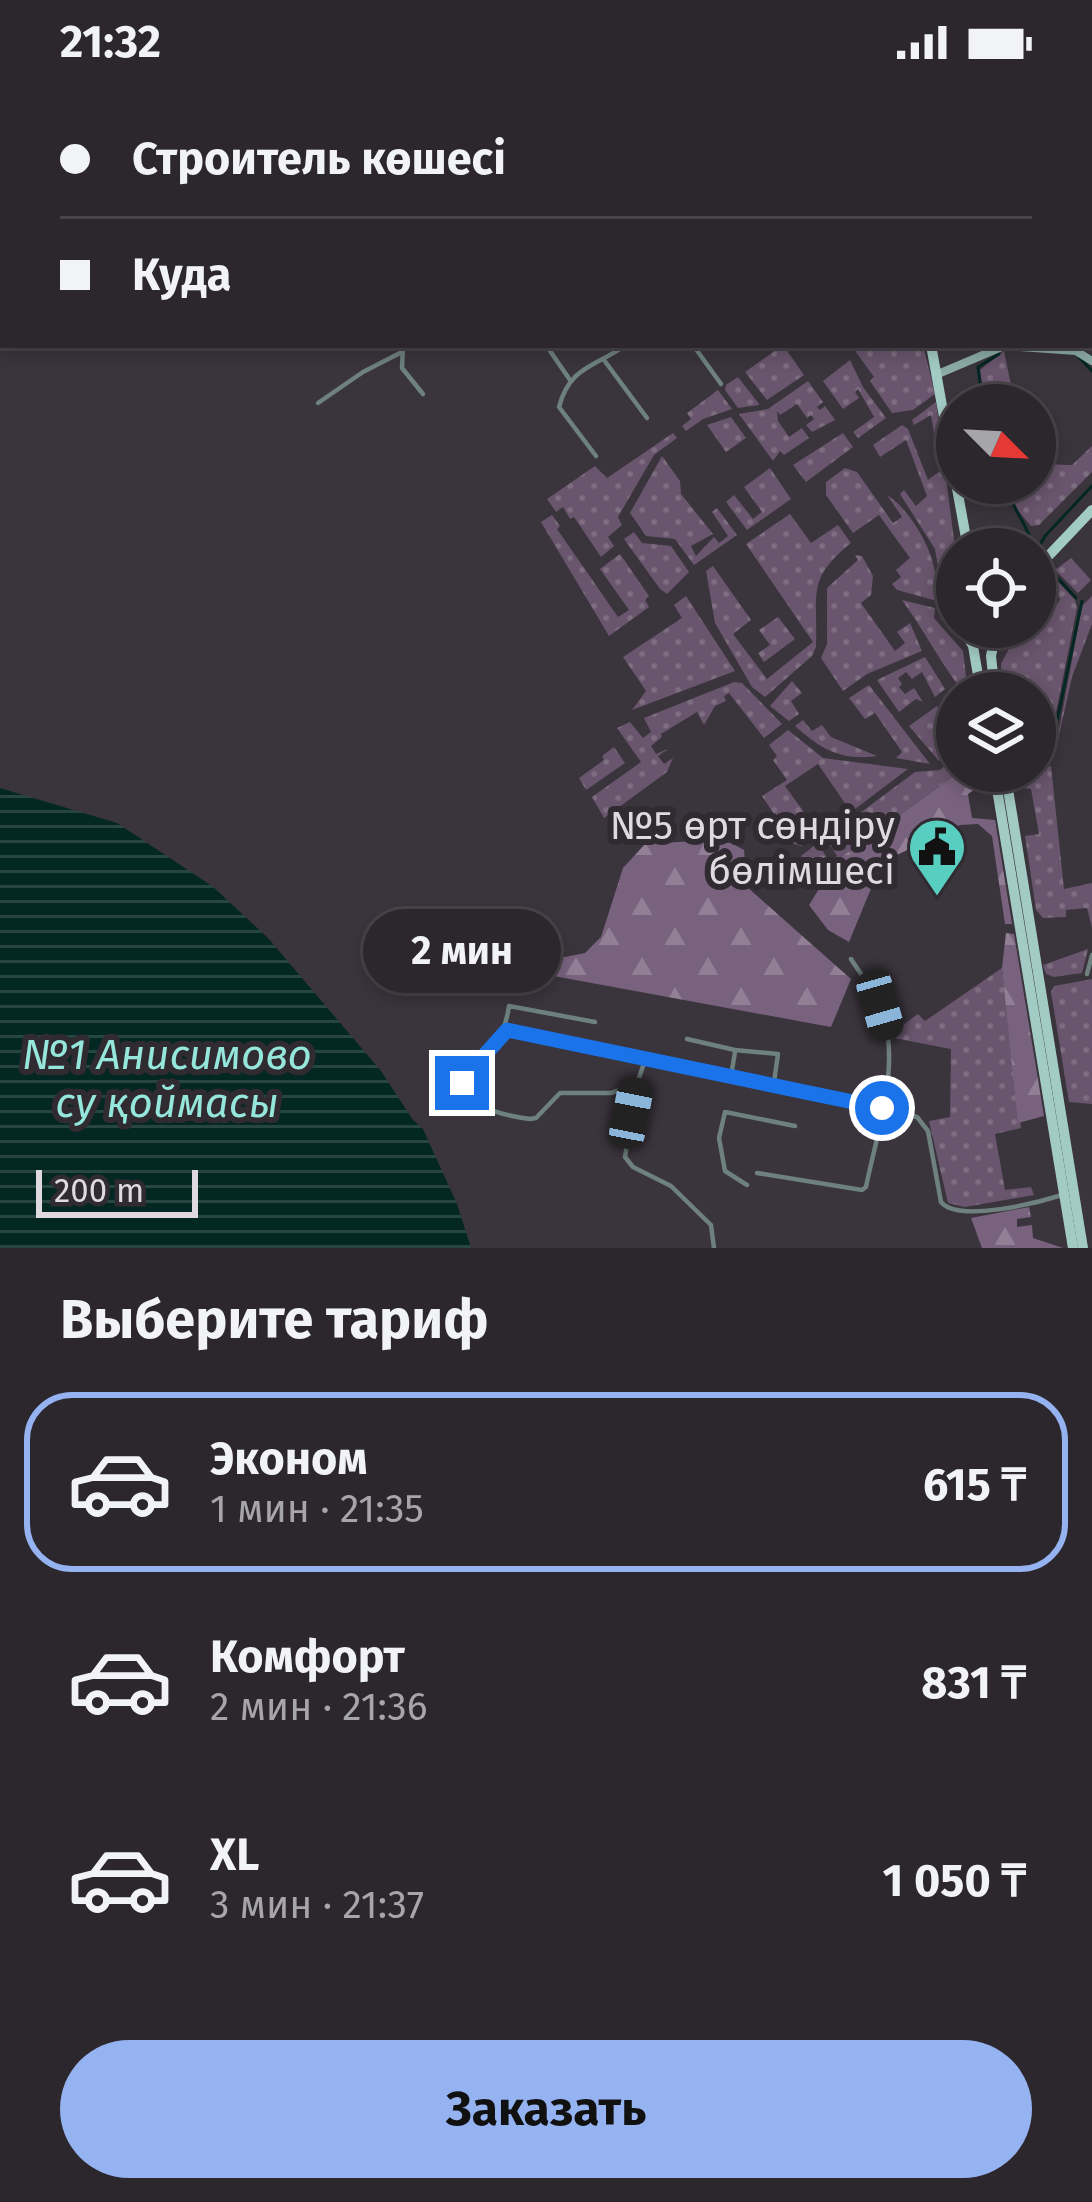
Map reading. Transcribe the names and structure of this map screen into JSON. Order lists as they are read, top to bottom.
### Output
{
  "water": ["№1 Анисимово су қоймасы"],
  "places": {
    "public building": ["№5 өрт сөндіру бөлімшесі"]
  },
  "scale_bar": "200 m",
  "north": "bottom right",
  "page": {
    "status": "21:32",
    "banner": ["Строитель көшесі", "Куда"],
    "bubble": "2 мин",
    "scale": "200 m",
    "heading": "Выберите тариф",
    "list": [
      {
        "name": "Эконом",
        "note": "1 мин · 21:35",
        "value": "615 ₸"
      },
      {
        "name": "Комфорт",
        "note": "2 мин · 21:36",
        "value": "831 ₸"
      },
      {
        "name": "XL",
        "note": "3 мин · 21:37",
        "value": "1 050 ₸"
      }
    ],
    "buttons": "Заказать"
  }
}
